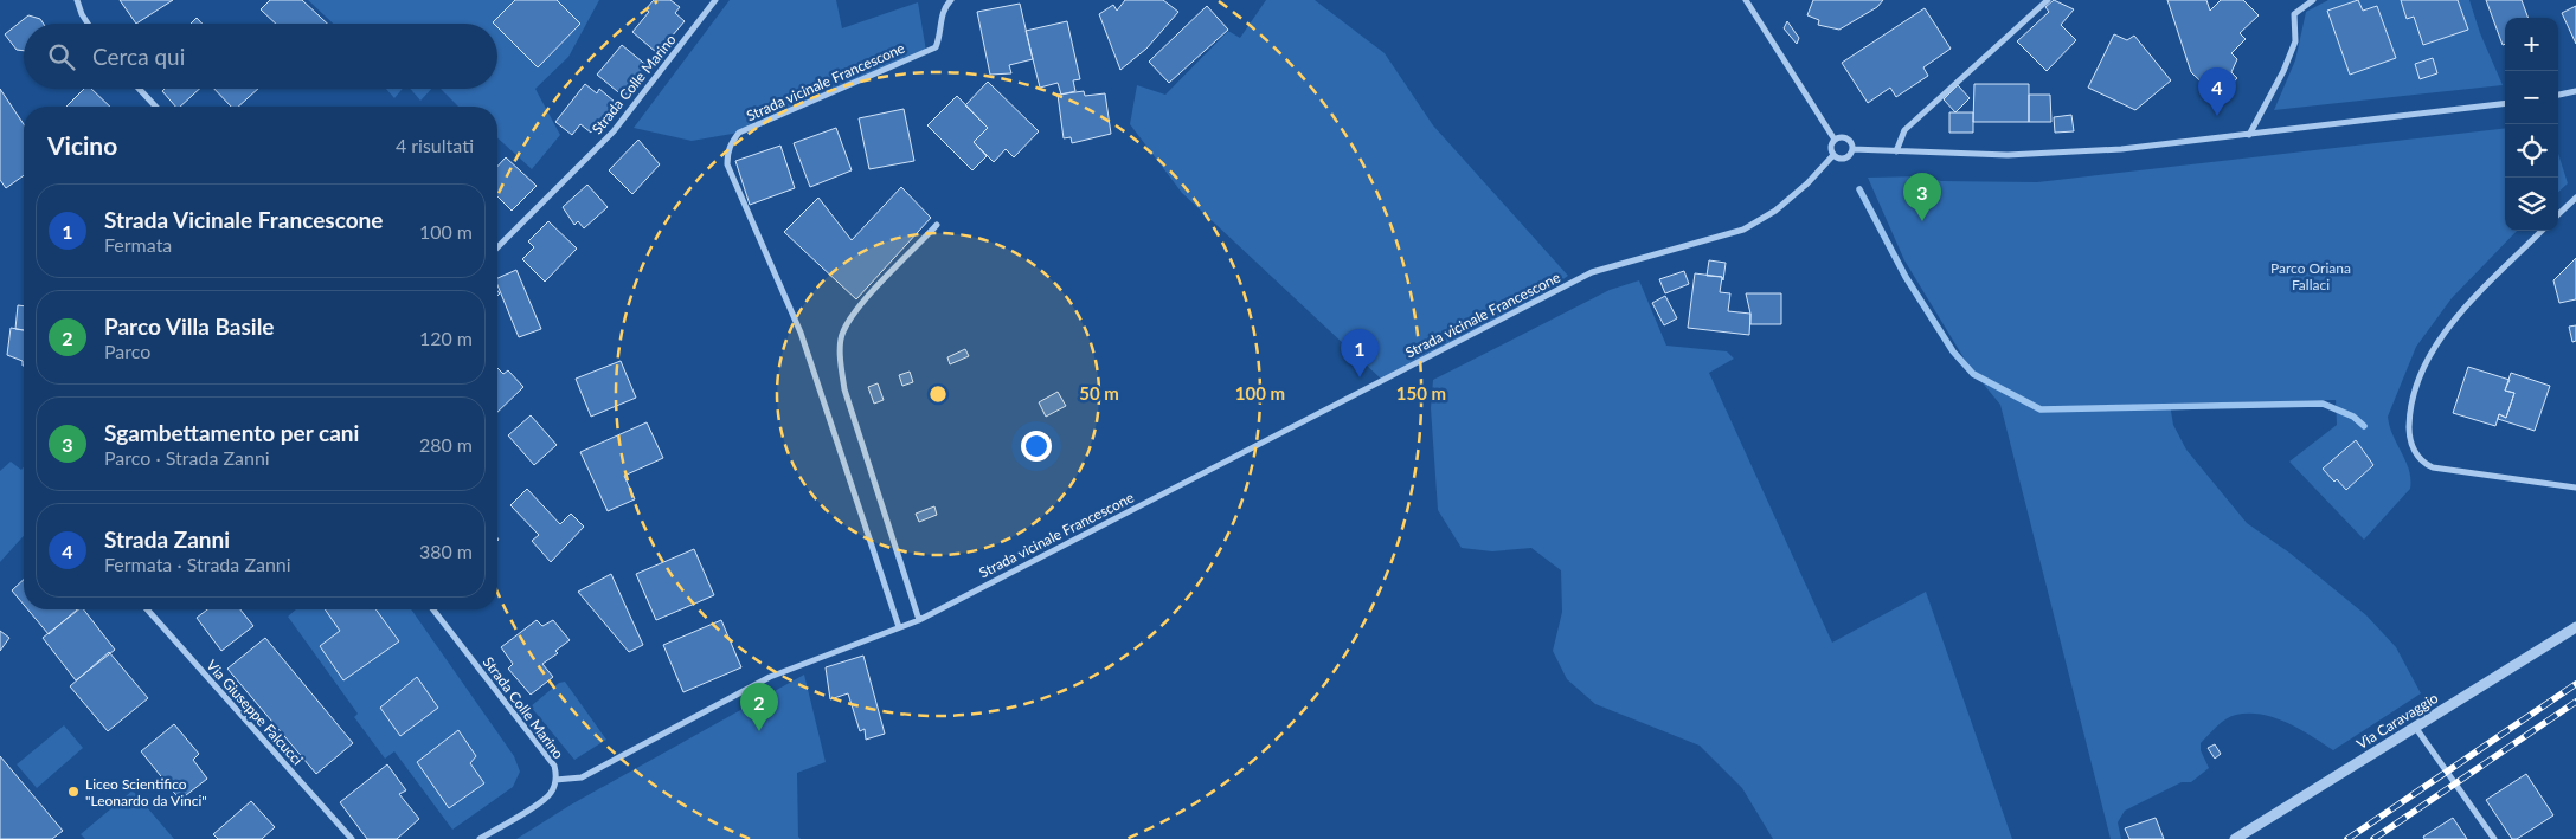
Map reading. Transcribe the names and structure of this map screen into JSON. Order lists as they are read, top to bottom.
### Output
{
  "streets": {
    "street": [
      "Strada vicinale Francescone",
      "Strada Colle Marino",
      "Via Giuseppe Falcucci",
      "Via Caravaggio"
    ]
  },
  "crossings": [
    ["Strada vicinale Francescone", "Strada Colle Marino"]
  ],
  "parks": ["Parco Oriana Fallaci"],
  "places": ["Liceo Scientifico \"Leonardo da Vinci\""],
  "page": {
    "map_buttons": ["+", "−"],
    "search": "Cerca qui",
    "pins": [
      "4",
      "3",
      "1",
      "2"
    ],
    "heading": ["Vicino", "4 risultati"],
    "list": [
      {
        "mark": "1",
        "name": "Strada Vicinale Francescone",
        "note": "Fermata",
        "value": "100 m"
      },
      {
        "mark": "2",
        "name": "Parco Villa Basile",
        "note": "Parco",
        "value": "120 m"
      },
      {
        "mark": "3",
        "name": "Sgambettamento per cani",
        "note": "Parco · Strada Zanni",
        "value": "280 m"
      },
      {
        "mark": "4",
        "name": "Strada Zanni",
        "note": "Fermata · Strada Zanni",
        "value": "380 m"
      }
    ]
  },
  "rings": ["50 m", "100 m", "150 m"]
}
